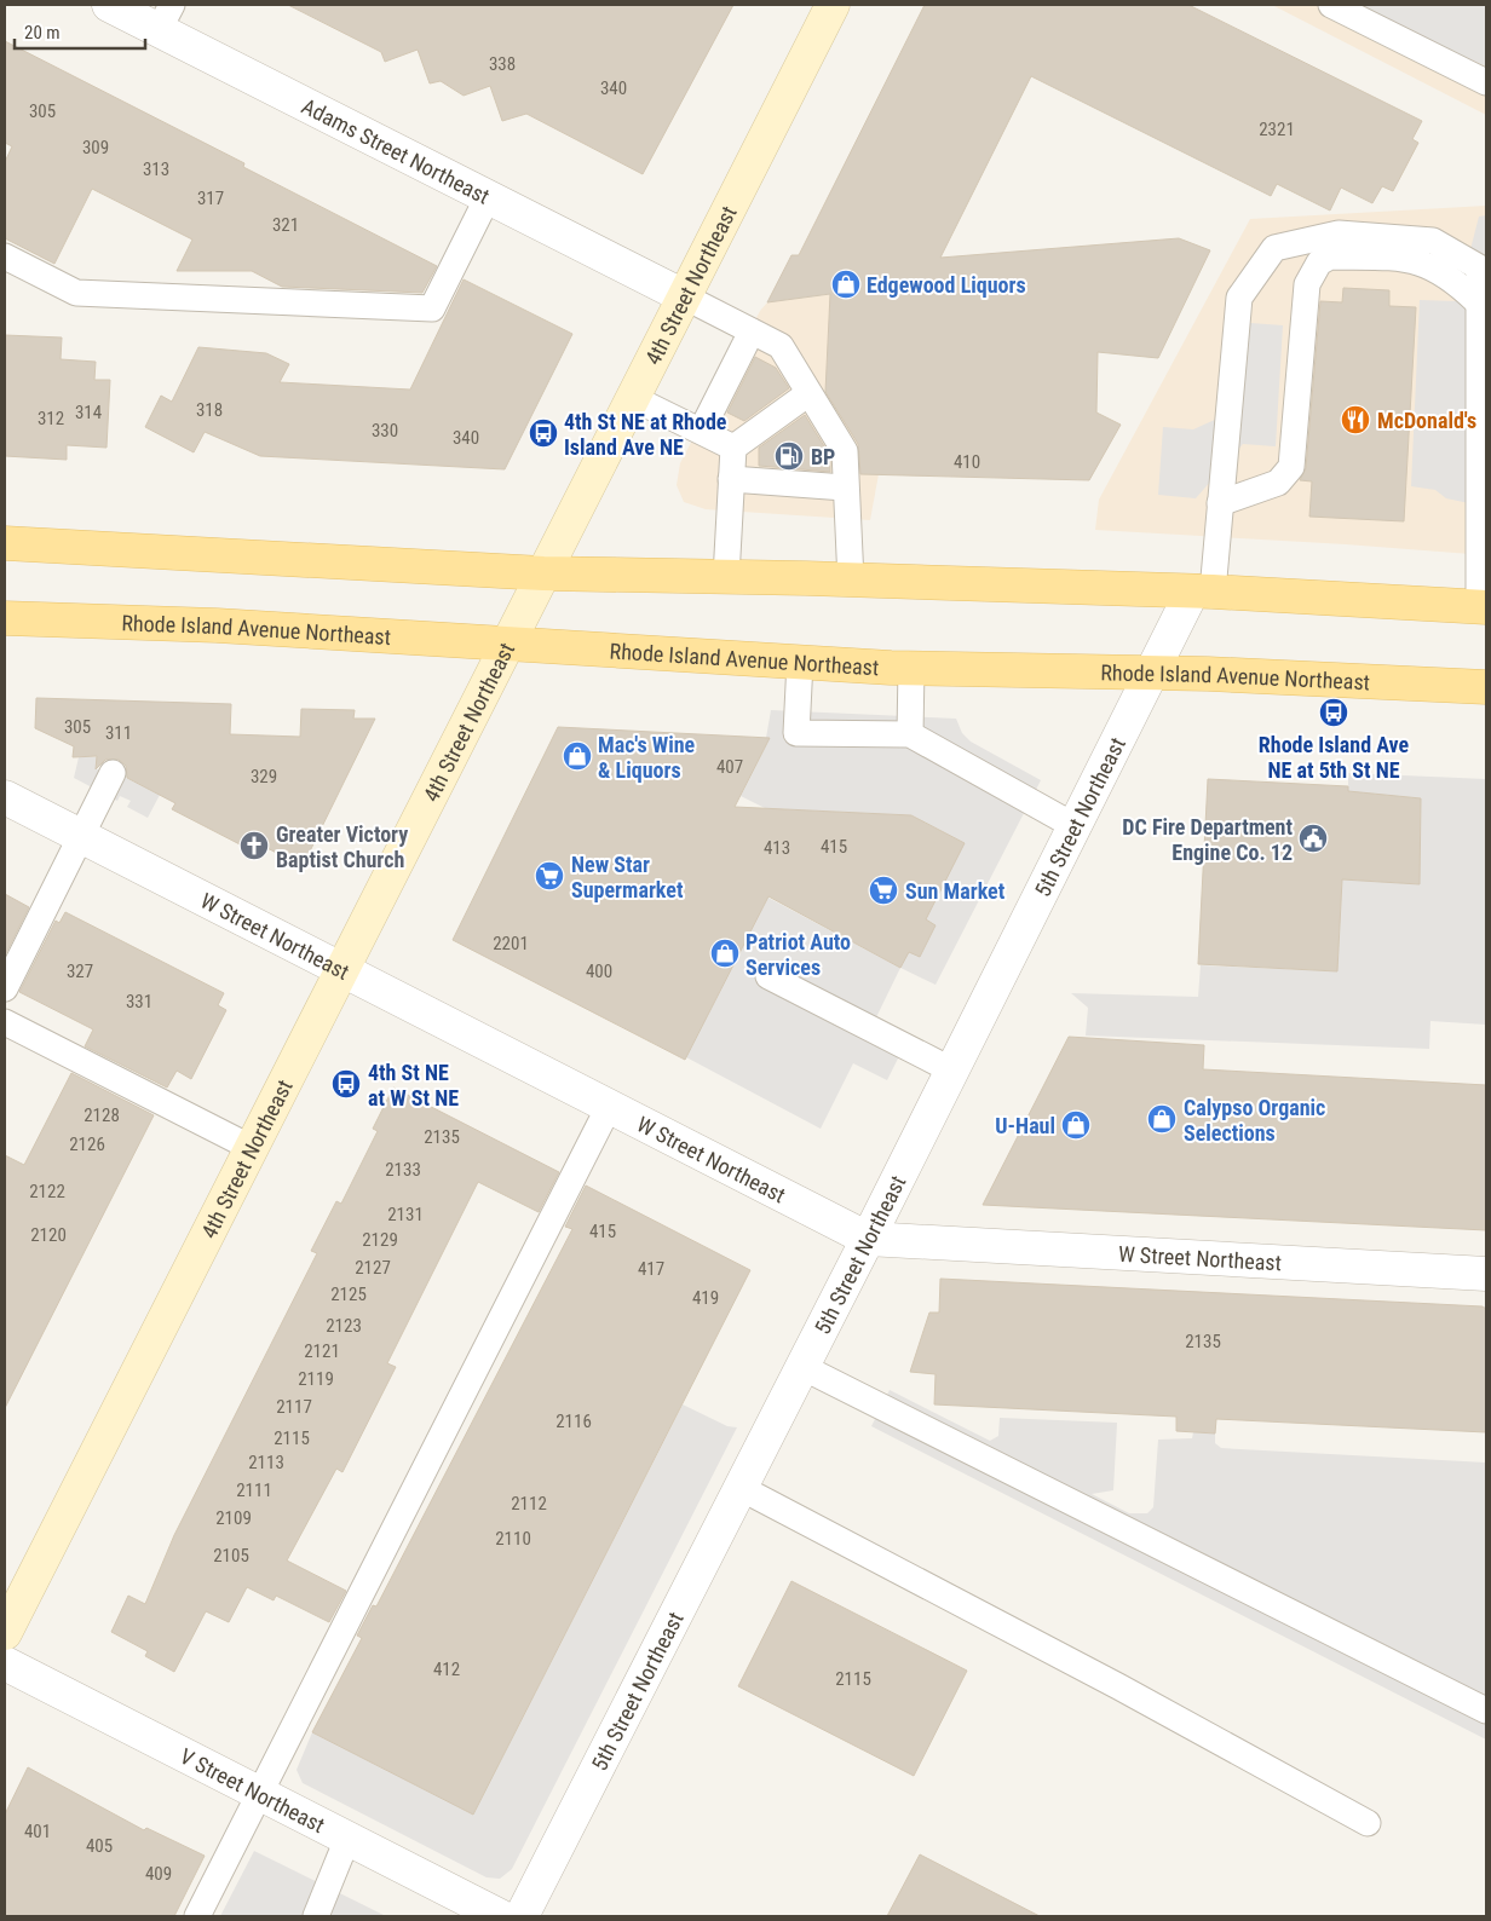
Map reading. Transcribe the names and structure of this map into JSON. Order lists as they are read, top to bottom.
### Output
{
  "streets": {
    "main road": ["Rhode Island Avenue Northeast"],
    "street": [
      "Adams Street Northeast",
      "4th Street Northeast",
      "5th Street Northeast",
      "W Street Northeast",
      "V Street Northeast"
    ]
  },
  "crossings": [
    ["Adams Street Northeast", "4th Street Northeast"],
    ["4th Street Northeast", "Rhode Island Avenue Northeast"],
    ["4th Street Northeast", "W Street Northeast"],
    ["Rhode Island Avenue Northeast", "5th Street Northeast"],
    ["5th Street Northeast", "W Street Northeast"]
  ],
  "places": {
    "shop": [
      "Edgewood Liquors",
      "Mac's Wine & Liquors",
      "Patriot Auto Services",
      "Calypso Organic Selections",
      "U-Haul"
    ],
    "restaurant": ["McDonald's"],
    "bus stop": ["4th St NE at Rhode Island Ave NE", "Rhode Island Ave NE at 5th St NE", "4th St NE at W St NE"],
    "fuel station": ["BP"],
    "public building": ["DC Fire Department Engine Co. 12"],
    "church": ["Greater Victory Baptist Church"],
    "supermarket": ["New Star Supermarket", "Sun Market"]
  },
  "house_numbers": [
    "338",
    "340",
    "305",
    "2321",
    "309",
    "313",
    "317",
    "321",
    "318",
    "314",
    "312",
    "330",
    "340",
    "410",
    "305",
    "311",
    "407",
    "329",
    "415",
    "413",
    "2201",
    "327",
    "400",
    "331",
    "2128",
    "2135",
    "2126",
    "2133",
    "2122",
    "2131",
    "415",
    "2120",
    "2129",
    "2127",
    "417",
    "2125",
    "419",
    "2123",
    "2135",
    "2121",
    "2119",
    "2117",
    "2116",
    "2115",
    "2113",
    "2111",
    "2112",
    "2109",
    "2110",
    "2105",
    "412",
    "2115",
    "401",
    "405",
    "409"
  ],
  "scale_bar": "20 m"
}
